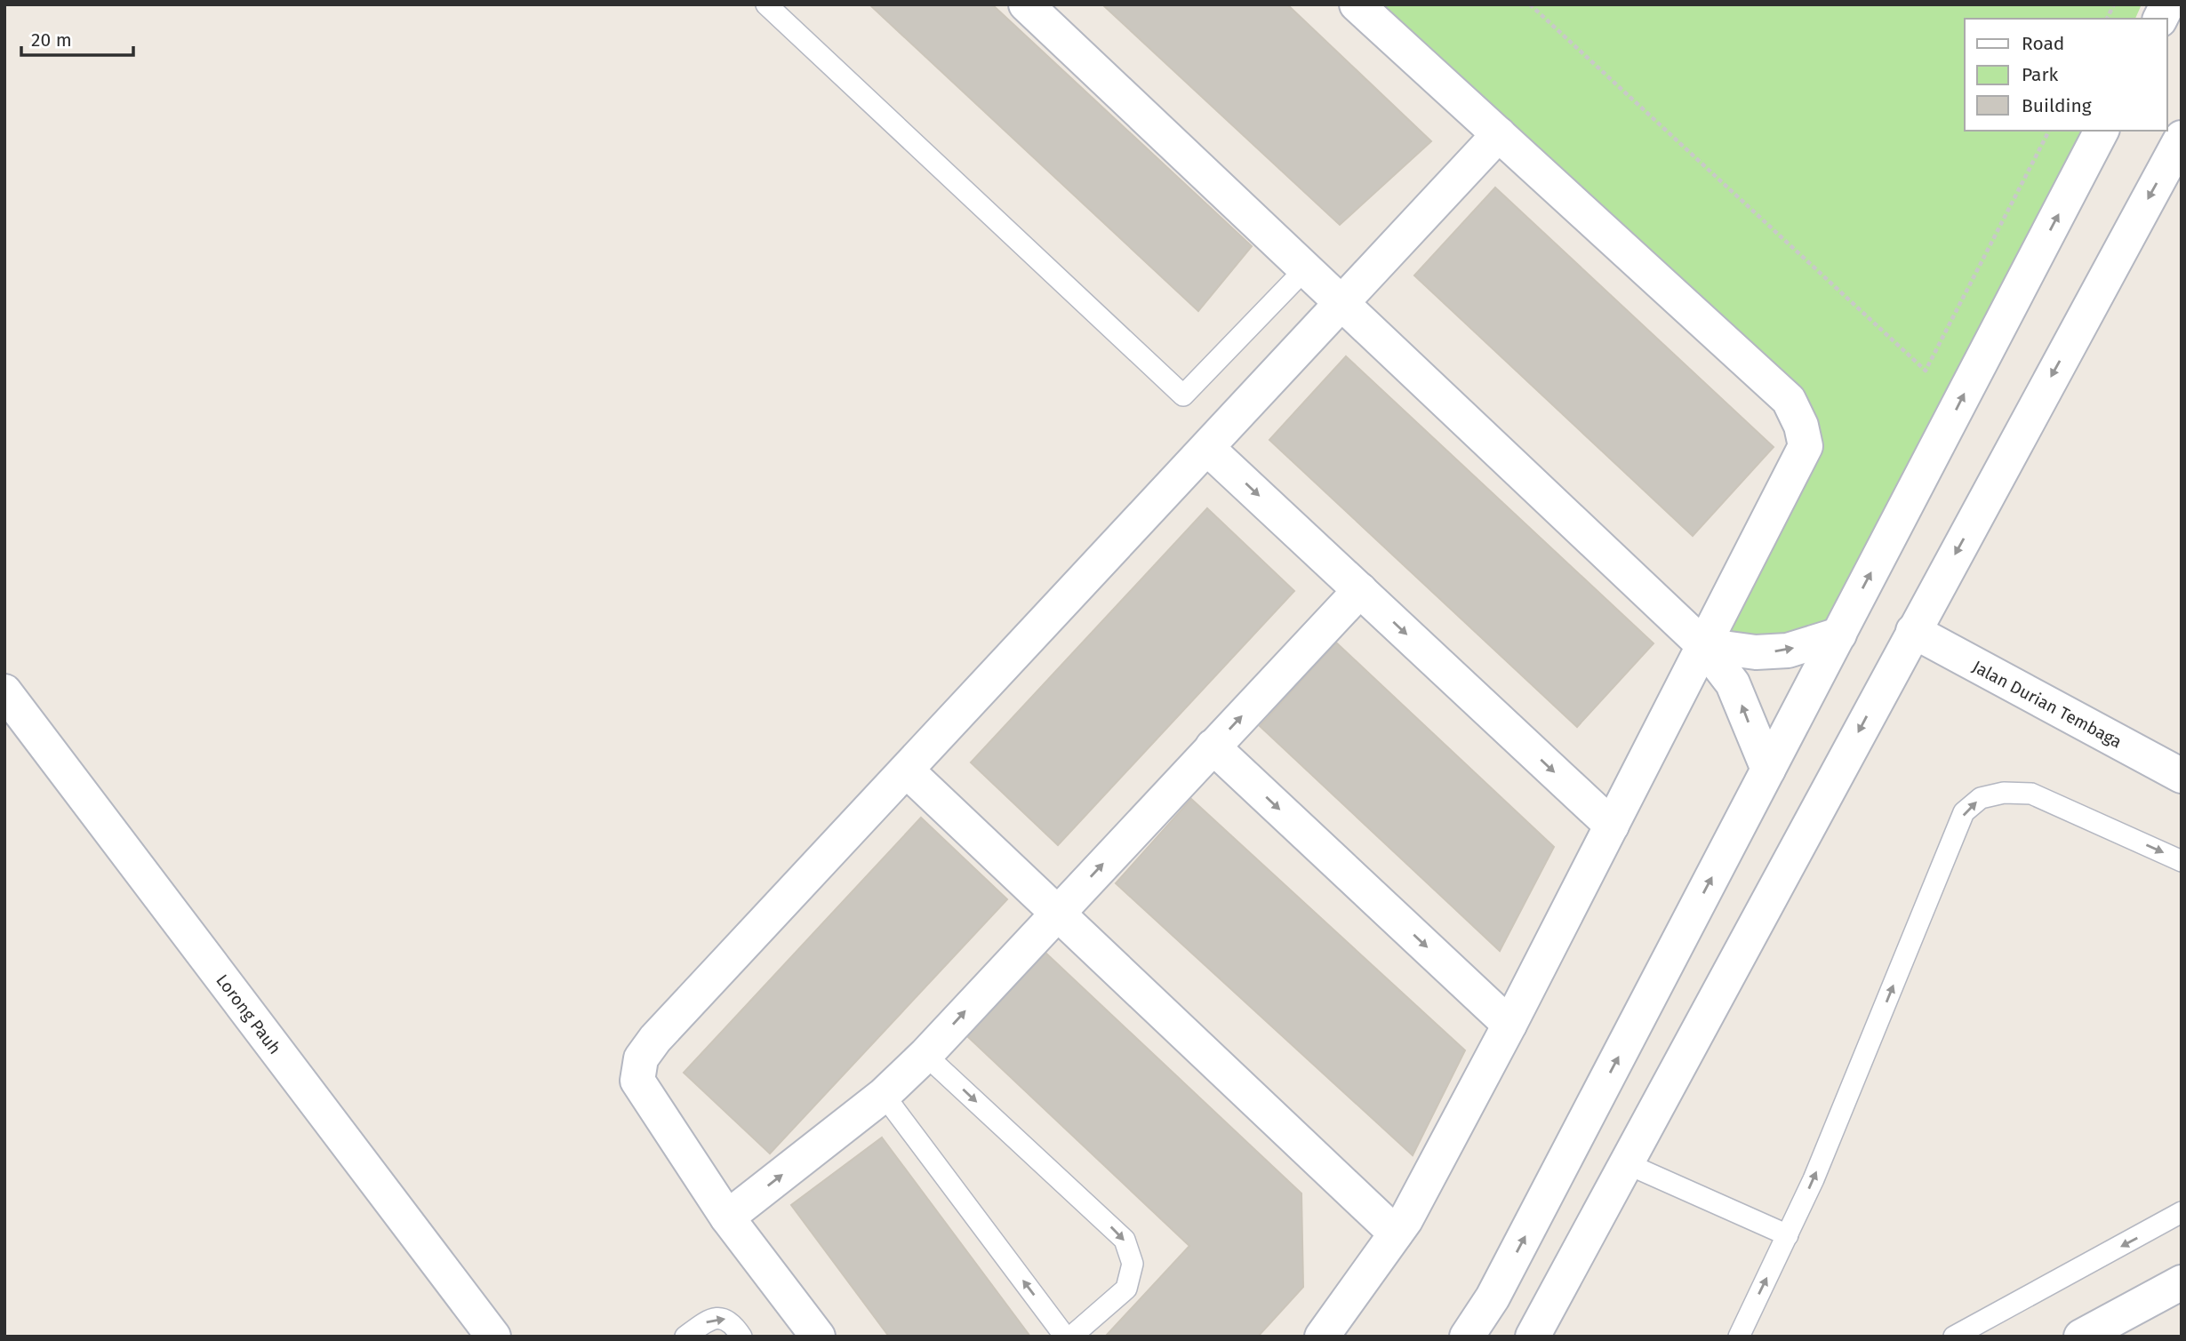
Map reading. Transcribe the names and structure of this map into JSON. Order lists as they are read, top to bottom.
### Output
{
  "streets": {
    "street": ["Jalan Durian Tembaga", "Lorong Pauh"]
  },
  "legend": ["Road", "Park", "Building"],
  "scale_bar": "20 m"
}
